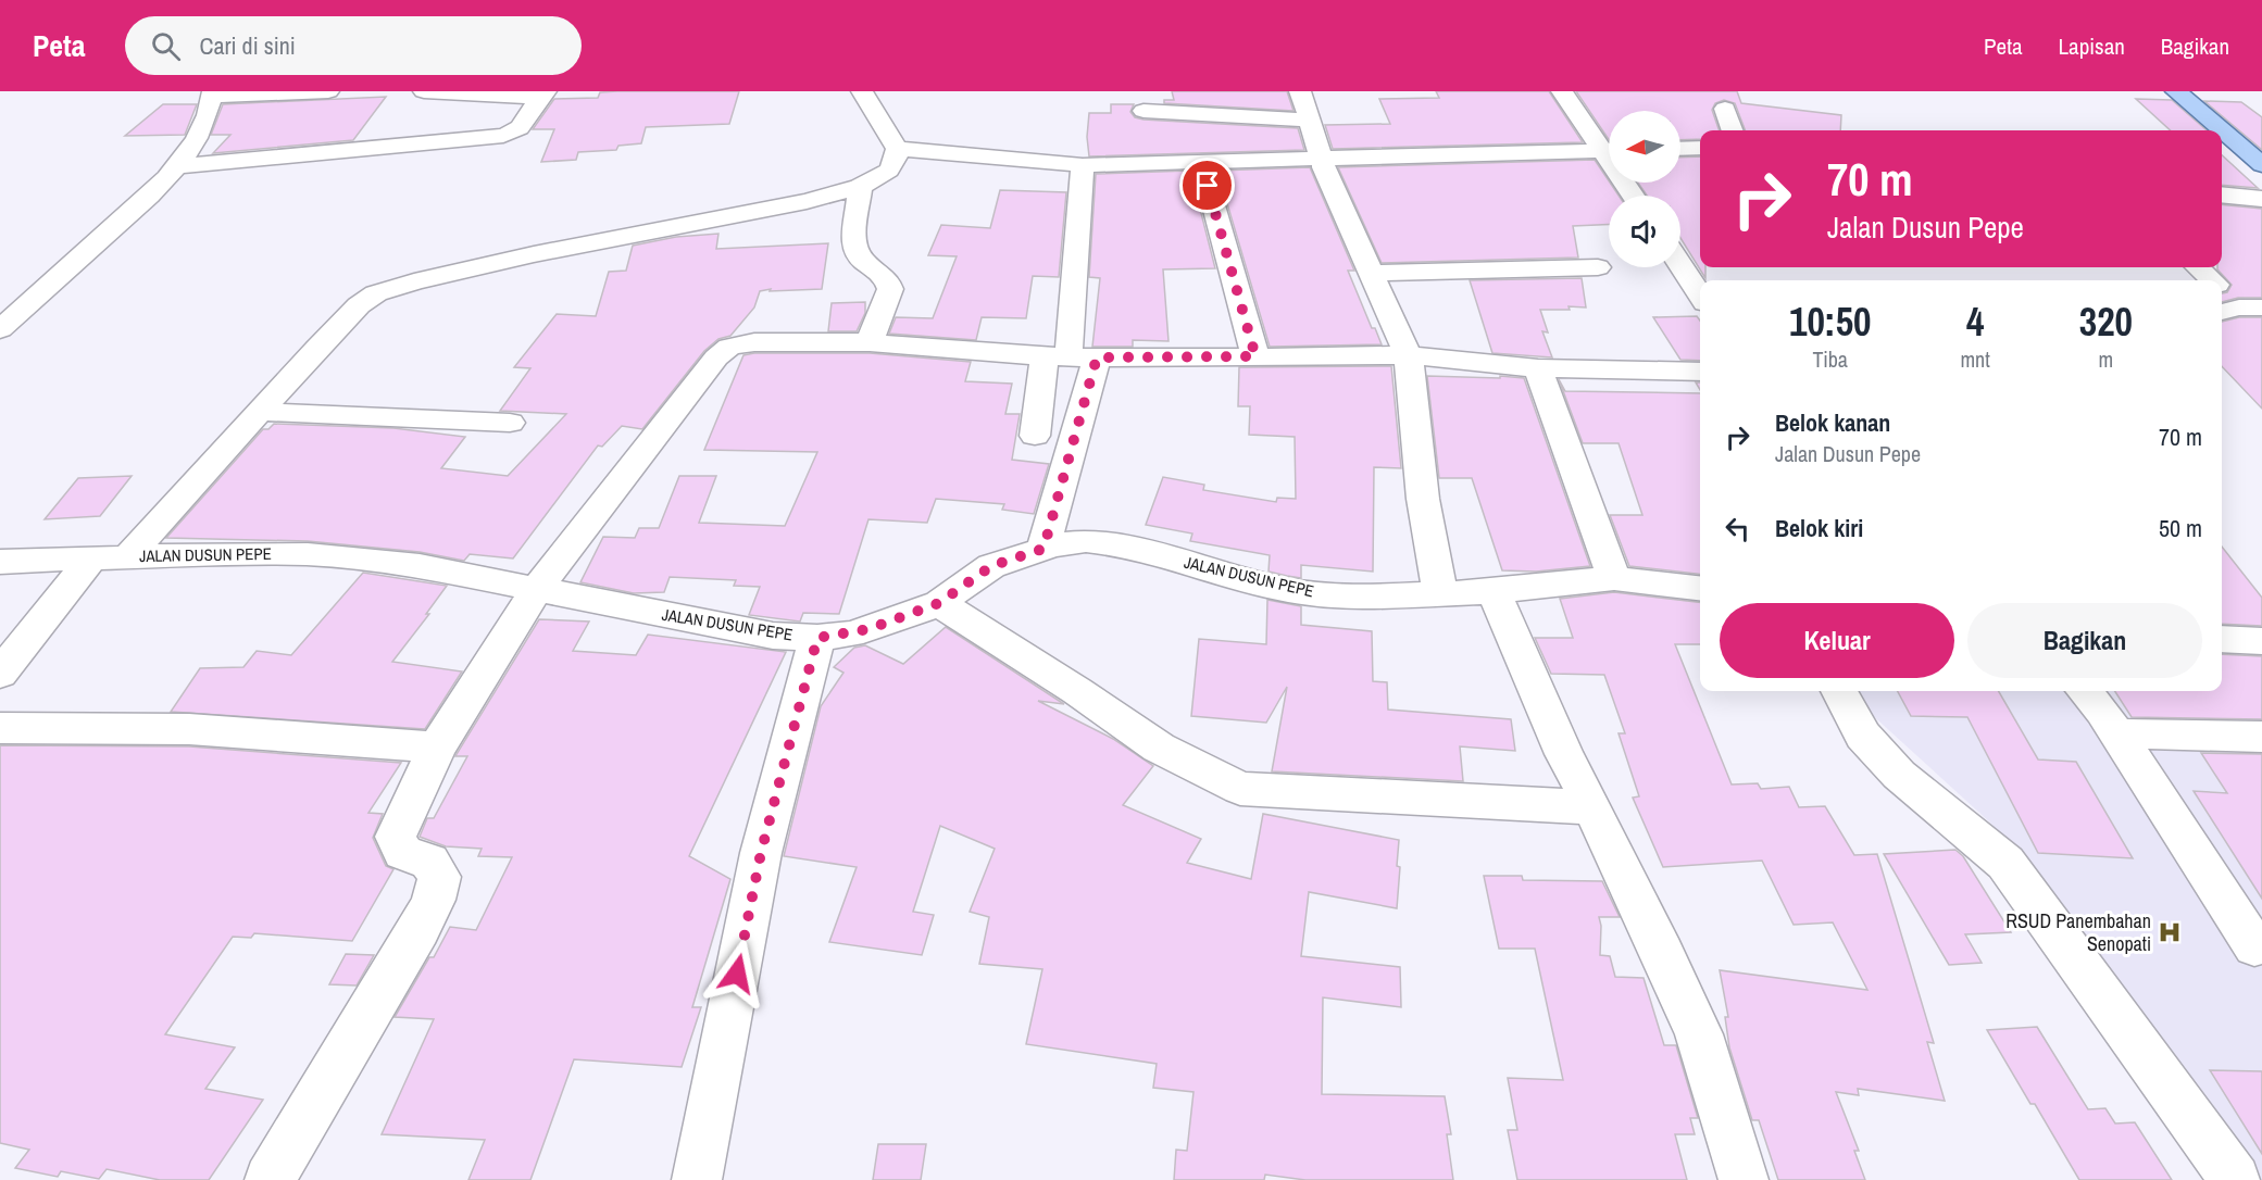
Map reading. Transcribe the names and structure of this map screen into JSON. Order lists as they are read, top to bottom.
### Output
{
  "streets": {
    "street": ["JALAN DUSUN PEPE"]
  },
  "places": {
    "hospital": ["RSUD Panembahan Senopati"]
  },
  "north": "left",
  "page": {
    "header": "Peta",
    "search": "Cari di sini",
    "nav": ["Peta", "Lapisan", "Bagikan"],
    "turn": ["70 m", "Jalan Dusun Pepe"],
    "eta": [
      "10:50",
      "Tiba",
      "4",
      "mnt",
      "320",
      "m"
    ],
    "list": [
      {
        "name": "Belok kanan",
        "note": "Jalan Dusun Pepe",
        "value": "70 m"
      },
      {
        "name": "Belok kiri",
        "value": "50 m"
      }
    ],
    "buttons": ["Keluar", "Bagikan"]
  }
}
